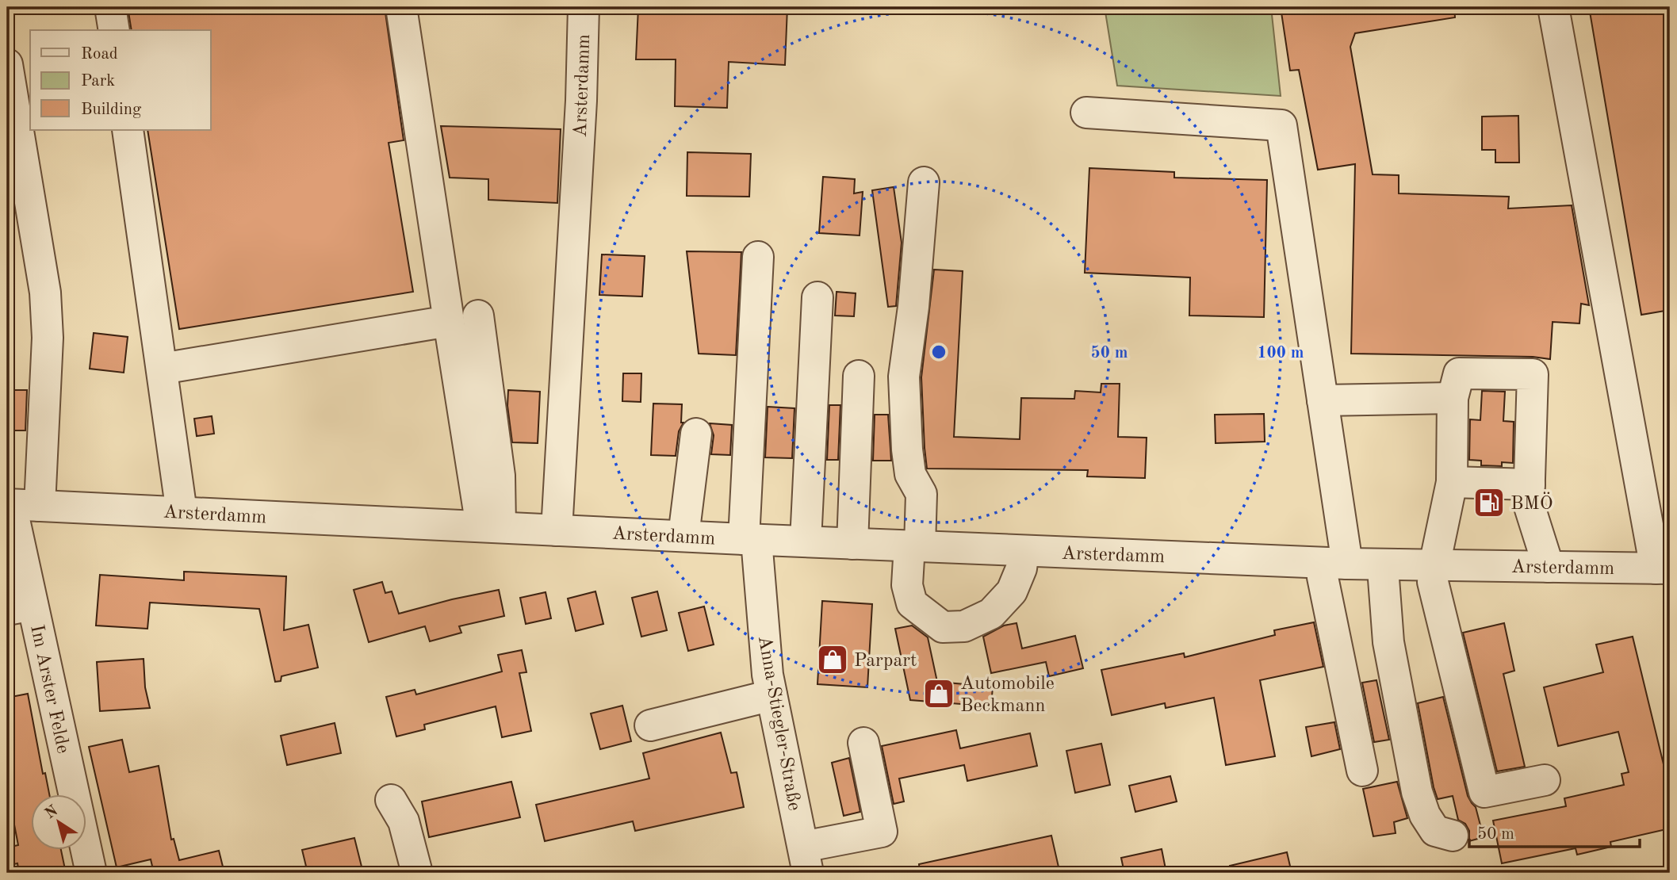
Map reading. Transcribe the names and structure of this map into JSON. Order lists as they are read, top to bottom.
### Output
{
  "streets": {
    "street": ["Arsterdamm", "Im Arster Felde", "Anna-Stiegler-Straße"]
  },
  "crossings": [
    ["Arsterdamm", "Im Arster Felde"],
    ["Arsterdamm", "Anna-Stiegler-Straße"]
  ],
  "places": {
    "fuel station": ["BMÖ"],
    "shop": ["Parpart", "Automobile Beckmann"]
  },
  "legend": ["Road", "Park", "Building"],
  "scale_bar": "50 m",
  "north": "top left",
  "rings": ["50 m", "100 m"]
}
